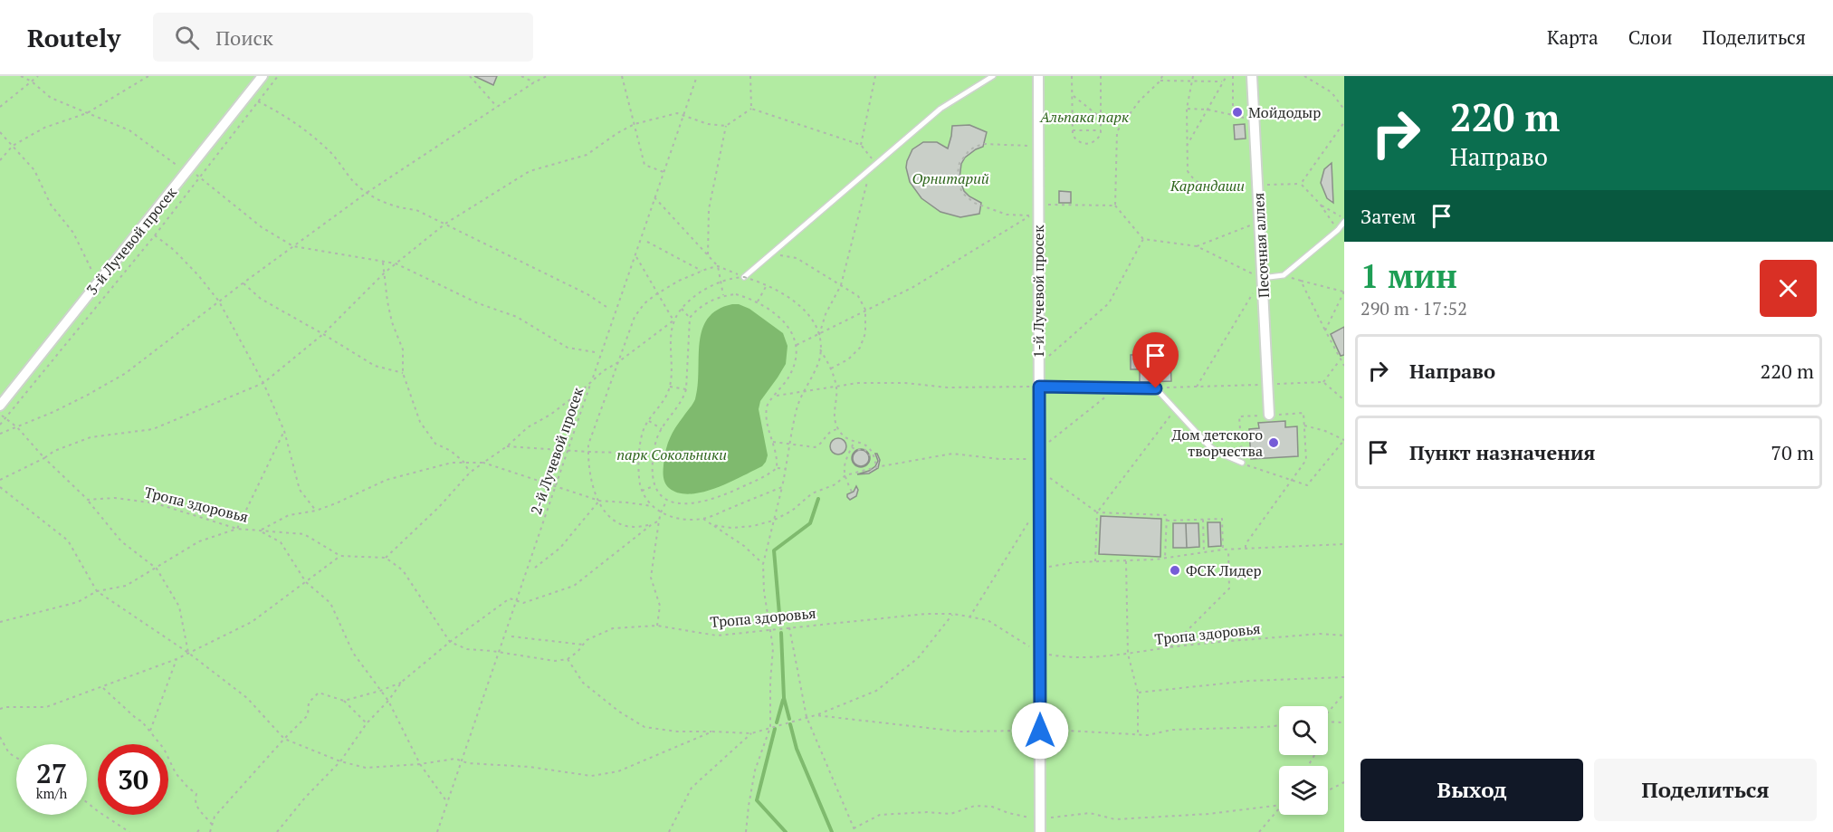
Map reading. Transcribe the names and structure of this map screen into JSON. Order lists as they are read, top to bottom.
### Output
{
  "streets": {
    "street": ["3-й Лучевой просек", "Песочная аллея", "1-й Лучевой просек"],
    "path": ["2-й Лучевой просек", "Тропа здоровья"]
  },
  "crossings": [
    ["1-й Лучевой просек", "Тропа здоровья"]
  ],
  "parks": [
    "Альпака парк",
    "Орнитарий",
    "Карандаши",
    "парк Сокольники"
  ],
  "places": ["Мойдодыр", "Дом детского творчества", "ФСК Лидер"],
  "page": {
    "header": "Routely",
    "search": "Поиск",
    "nav": ["Карта", "Слои", "Поделиться"],
    "turn": ["220 m", "Направо"],
    "then": "Затем",
    "heading": ["1 мин", "290 m · 17:52"],
    "list": [
      {
        "name": "Направо",
        "value": "220 m"
      },
      {
        "name": "Пункт назначения",
        "value": "70 m"
      }
    ],
    "speed": "27 km/h",
    "limit": "30",
    "buttons": ["Выход", "Поделиться"]
  }
}
